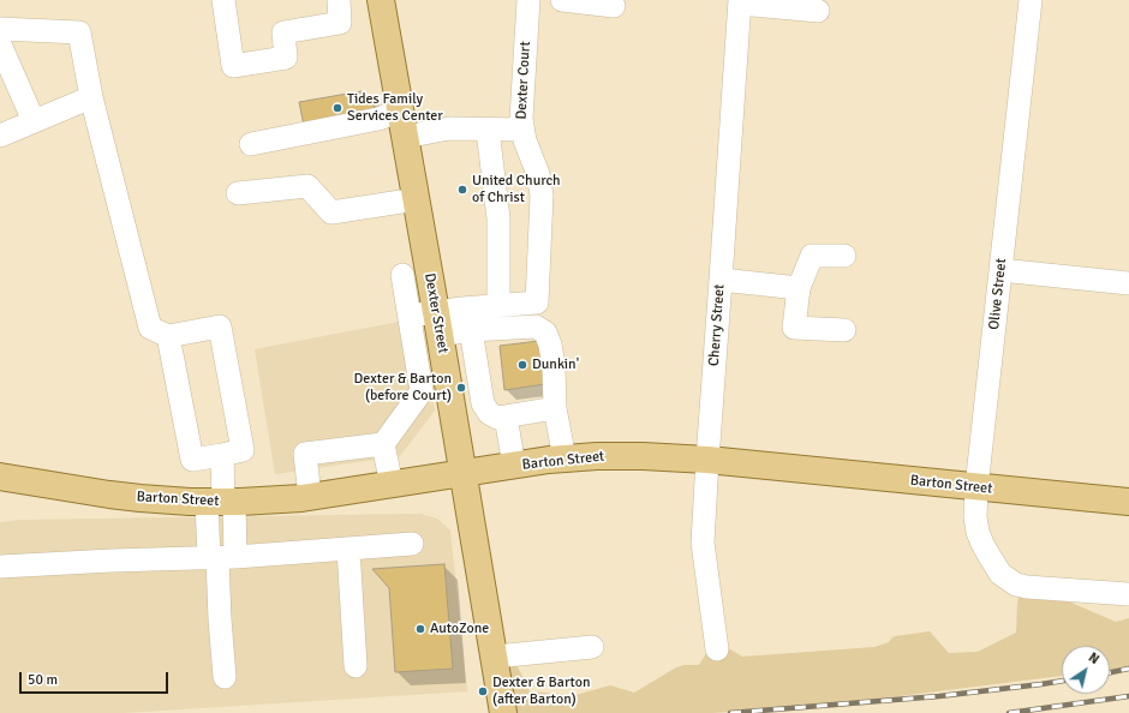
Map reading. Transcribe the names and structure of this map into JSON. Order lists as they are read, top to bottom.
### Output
{
  "streets": {
    "main road": ["Dexter Street", "Barton Street"],
    "street": ["Dexter Court", "Olive Street", "Cherry Street"]
  },
  "crossings": [
    ["Dexter Court", "Dexter Street"],
    ["Olive Street", "Barton Street"],
    ["Dexter Street", "Barton Street"],
    ["Cherry Street", "Barton Street"]
  ],
  "places": [
    "Tides Family Services Center",
    "United Church of Christ",
    "Dunkin'",
    "Dexter & Barton (before Court)",
    "AutoZone",
    "Dexter & Barton (after Barton)"
  ],
  "scale_bar": "50 m",
  "north": "top right"
}
